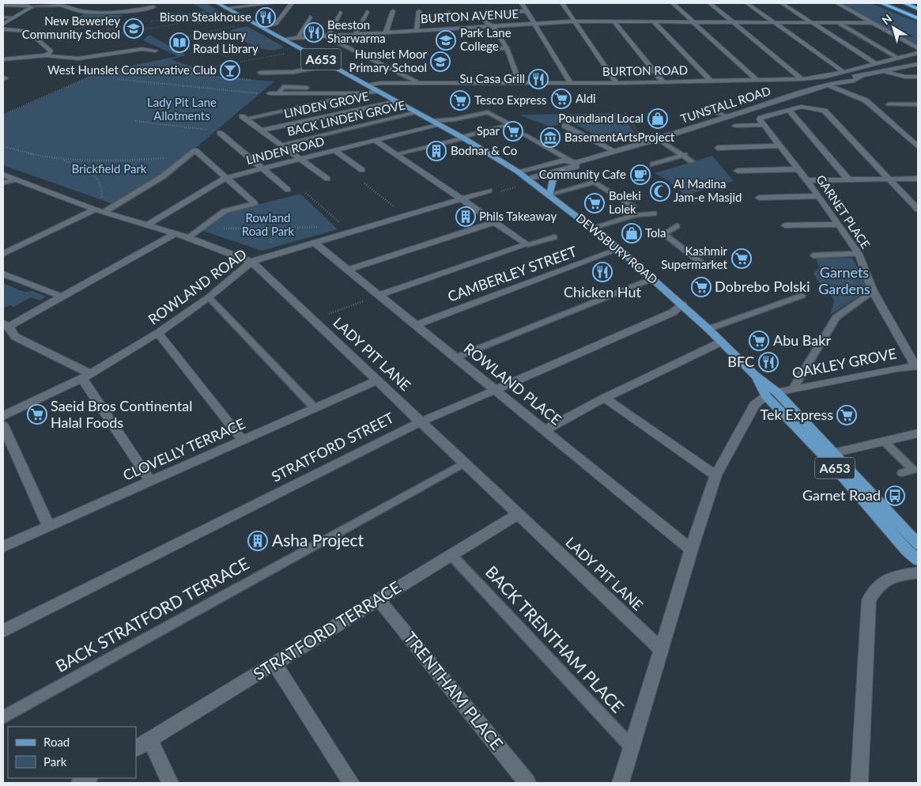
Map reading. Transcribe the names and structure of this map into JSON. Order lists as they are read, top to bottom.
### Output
{
  "streets": {
    "main road": ["A653", "DEWSBURY ROAD"],
    "street": [
      "BURTON AVENUE",
      "BURTON ROAD",
      "LINDEN GROVE",
      "TUNSTALL ROAD",
      "LINDEN ROAD",
      "GARNET PLACE",
      "CAMBERLEY STREET",
      "ROWLAND ROAD",
      "LADY PIT LANE",
      "OAKLEY GROVE",
      "ROWLAND PLACE",
      "STRATFORD STREET",
      "CLOVELLY TERRACE",
      "STRATFORD TERRACE",
      "TRENTHAM PLACE"
    ],
    "lane": ["BACK LINDEN GROVE", "BACK STRATFORD TERRACE", "BACK TRENTHAM PLACE"]
  },
  "crossings": [
    ["BURTON AVENUE", "DEWSBURY ROAD"],
    ["BURTON ROAD", "DEWSBURY ROAD"],
    ["LINDEN GROVE", "DEWSBURY ROAD"],
    ["TUNSTALL ROAD", "GARNET PLACE"],
    ["TUNSTALL ROAD", "DEWSBURY ROAD"],
    ["BACK LINDEN GROVE", "DEWSBURY ROAD"],
    ["LINDEN ROAD", "DEWSBURY ROAD"],
    ["LINDEN ROAD", "LADY PIT LANE"],
    ["GARNET PLACE", "OAKLEY GROVE"],
    ["DEWSBURY ROAD", "CAMBERLEY STREET"],
    ["DEWSBURY ROAD", "OAKLEY GROVE"],
    ["DEWSBURY ROAD", "STRATFORD STREET"],
    ["CAMBERLEY STREET", "ROWLAND PLACE"],
    ["ROWLAND ROAD", "LADY PIT LANE"],
    ["ROWLAND ROAD", "ROWLAND PLACE"],
    ["LADY PIT LANE", "STRATFORD STREET"],
    ["LADY PIT LANE", "CLOVELLY TERRACE"],
    ["LADY PIT LANE", "BACK STRATFORD TERRACE"],
    ["LADY PIT LANE", "STRATFORD TERRACE"],
    ["ROWLAND PLACE", "STRATFORD STREET"],
    ["STRATFORD TERRACE", "BACK TRENTHAM PLACE"],
    ["STRATFORD TERRACE", "TRENTHAM PLACE"]
  ],
  "parks": [
    "Lady Pit Lane Allotments",
    "Brickfield Park",
    "Rowland Road Park",
    "Garnets Gardens"
  ],
  "places": {
    "restaurant": [
      "Bison Steakhouse",
      "Beeston Sharwarma",
      "Su Casa Grill",
      "Chicken Hut",
      "BFC"
    ],
    "school or university": ["New Bewerley Community School", "Park Lane College", "Hunslet Moor Primary School"],
    "library": ["Dewsbury Road Library"],
    "bar": ["West Hunslet Conservative Club"],
    "supermarket": [
      "Aldi",
      "Tesco Express",
      "Spar",
      "Boleki Lolek",
      "Kashmir Supermarket",
      "Dobrebo Polski",
      "Abu Bakr",
      "Saeid Bros Continental Halal Foods",
      "Tek Express"
    ],
    "shop": ["Poundland Local", "Tola"],
    "museum": ["BasementArtsProject"],
    "building": ["Bodnar & Co", "Phils Takeaway", "Asha Project"],
    "cafe": ["Community Cafe"],
    "mosque": ["Al Madina Jam-e Masjid"],
    "bus stop": ["Garnet Road"]
  },
  "legend": ["Road", "Park"],
  "north": "top left"
}
